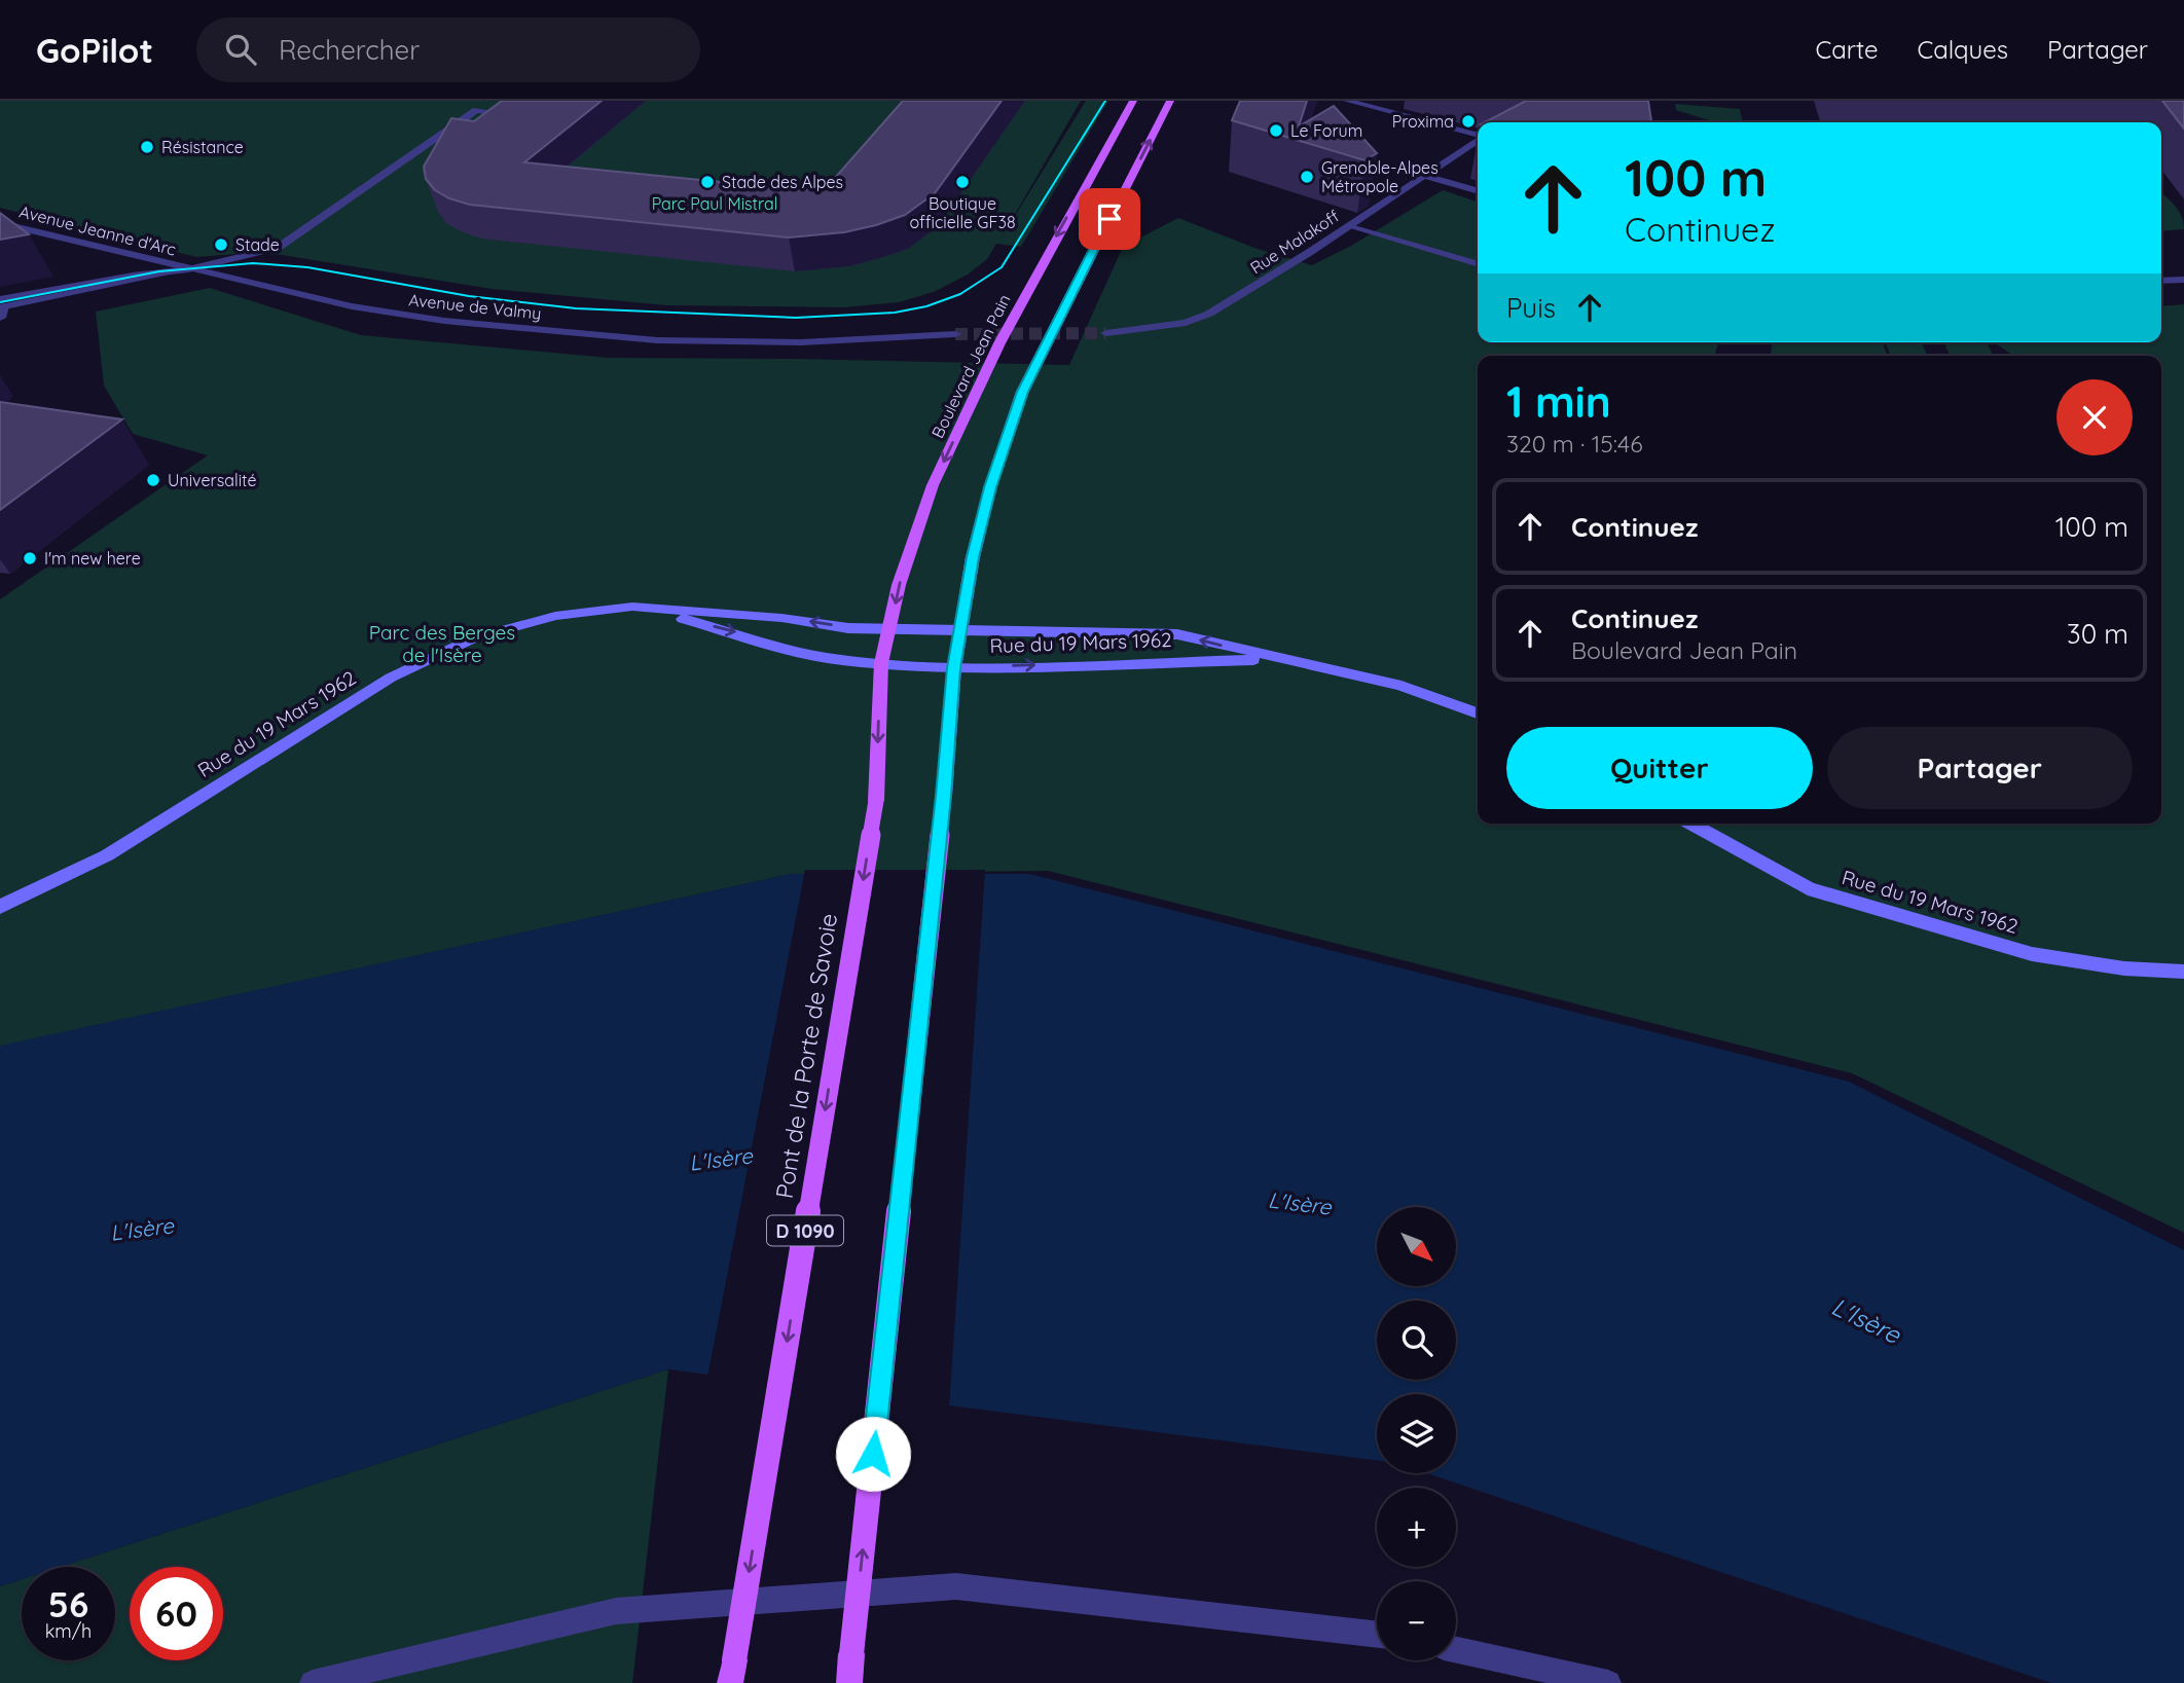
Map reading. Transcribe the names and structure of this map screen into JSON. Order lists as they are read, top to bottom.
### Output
{
  "streets": {
    "main road": [
      "Boulevard Jean Pain",
      "Rue du 19 Mars 1962",
      "Pont de la Porte de Savoie",
      "D 1090"
    ],
    "street": ["Avenue Jeanne d'Arc", "Rue Malakoff", "Avenue de Valmy"]
  },
  "crossings": [
    ["Avenue Jeanne d'Arc", "Avenue de Valmy"],
    ["Boulevard Jean Pain", "Rue du 19 Mars 1962"],
    ["Boulevard Jean Pain", "Pont de la Porte de Savoie"],
    ["Rue du 19 Mars 1962", "Pont de la Porte de Savoie"]
  ],
  "water": ["L'Isère"],
  "parks": ["Parc Paul Mistral", "Parc des Berges de l'Isère"],
  "places": [
    "Proxima",
    "Le Forum",
    "Résistance",
    "Grenoble-Alpes Métropole",
    "Stade des Alpes",
    "Boutique officielle GF38",
    "Stade",
    "Universalité",
    "I'm new here"
  ],
  "north": "bottom right",
  "page": {
    "header": "GoPilot",
    "search": "Rechercher",
    "nav": ["Carte", "Calques", "Partager"],
    "turn": ["100 m", "Continuez"],
    "then": "Puis",
    "heading": ["1 min", "320 m · 15:46"],
    "list": [
      {
        "name": "Continuez",
        "value": "100 m"
      },
      {
        "name": "Continuez",
        "note": "Boulevard Jean Pain",
        "value": "30 m"
      }
    ],
    "buttons": ["Quitter", "Partager"],
    "map_buttons": ["+", "−"],
    "speed": "56 km/h",
    "limit": "60"
  }
}
